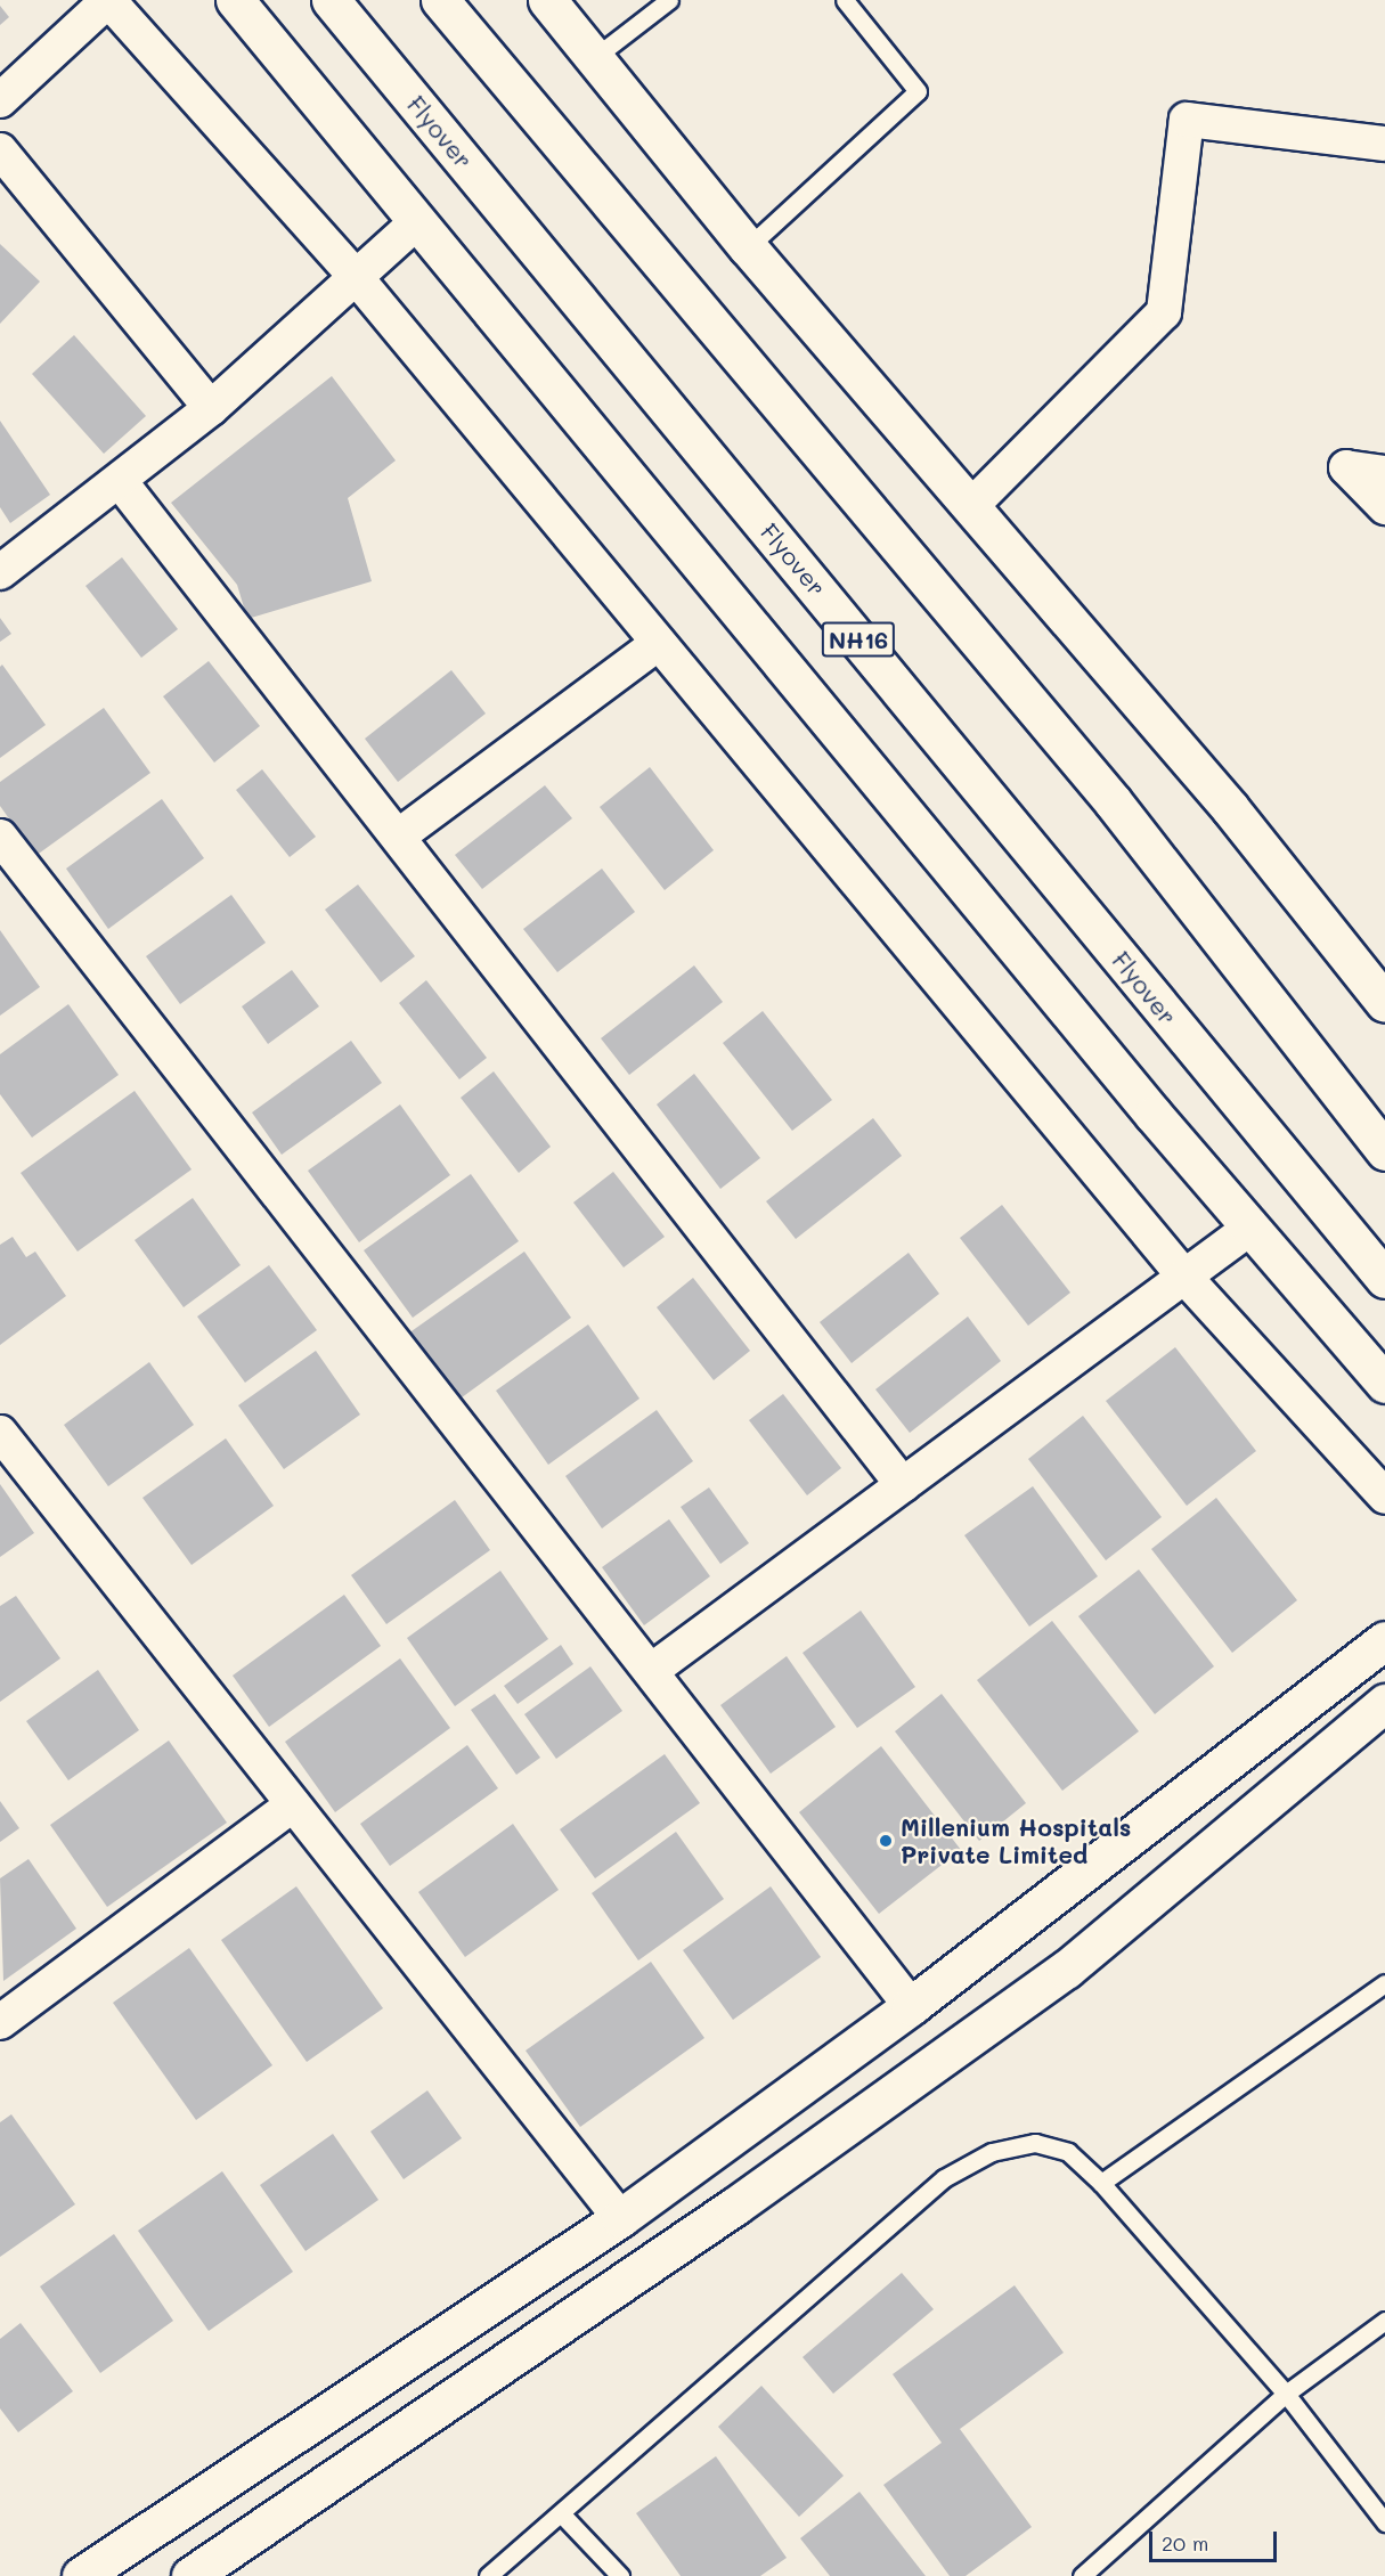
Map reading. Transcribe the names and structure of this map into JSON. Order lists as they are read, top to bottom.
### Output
{
  "streets": {
    "main road": ["Flyover", "NH16"]
  },
  "places": ["Millenium Hospitals Private Limited"],
  "scale_bar": "20 m"
}
